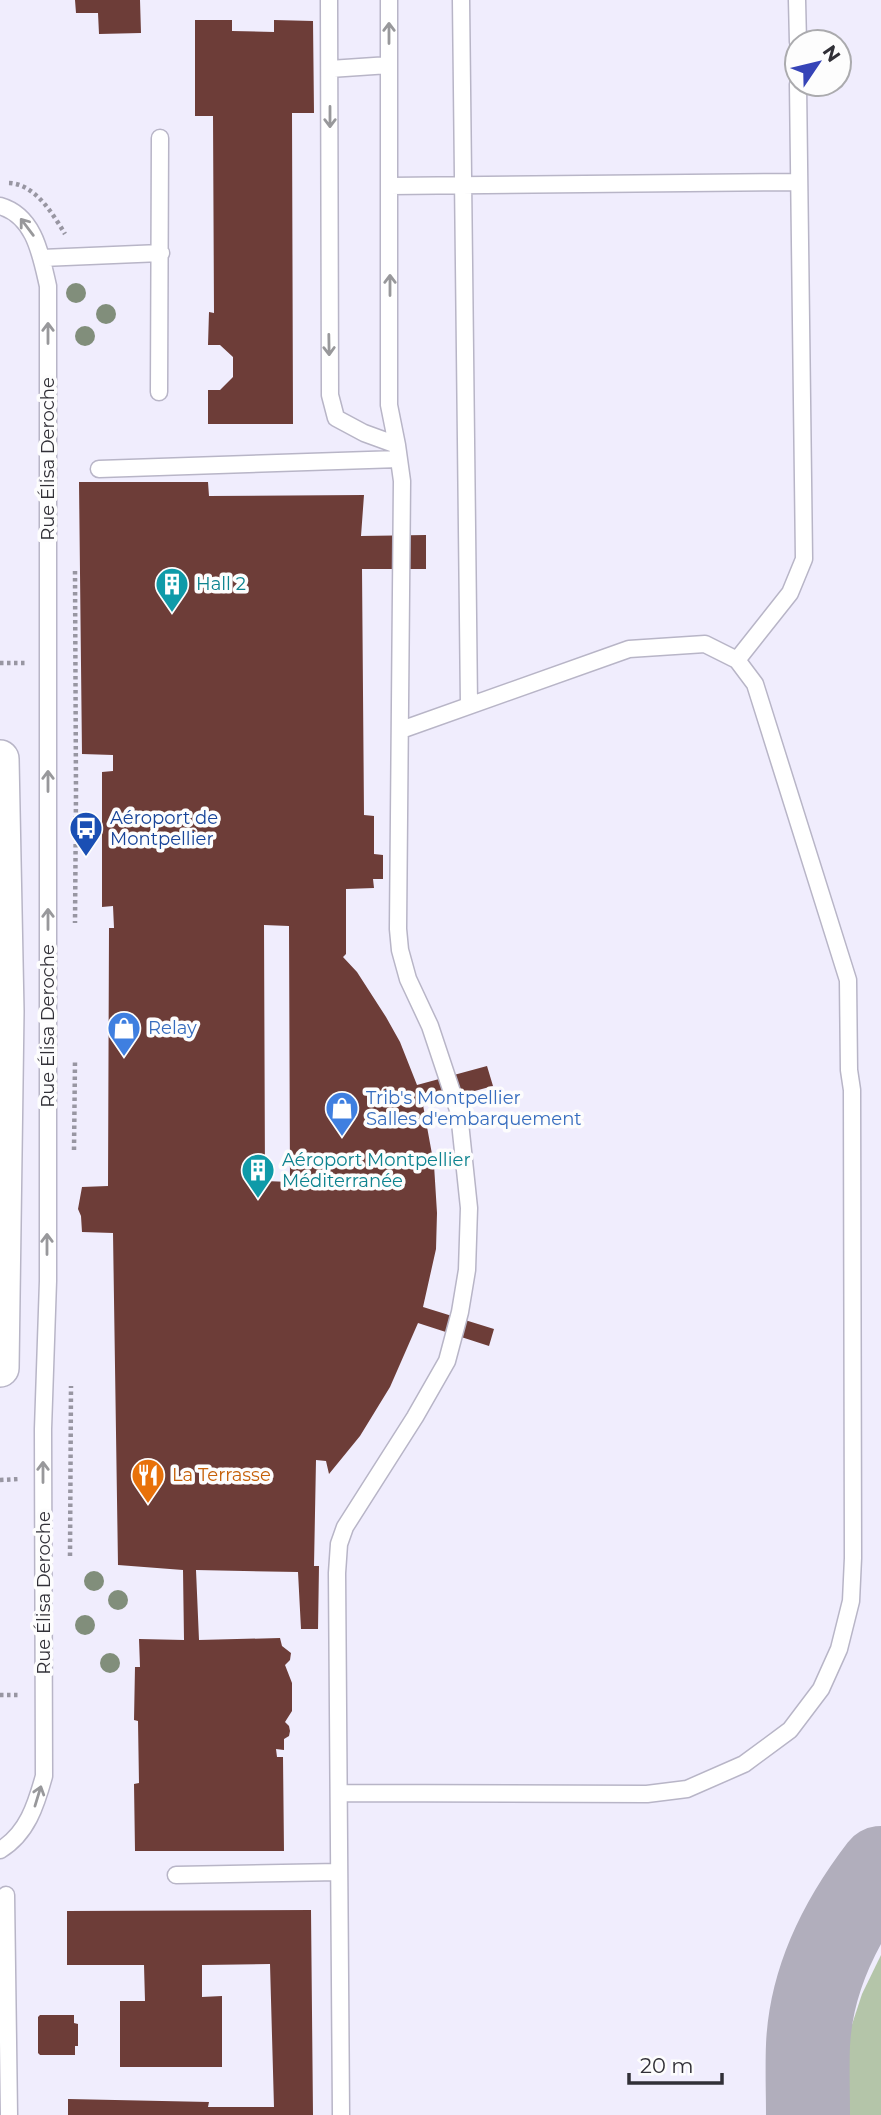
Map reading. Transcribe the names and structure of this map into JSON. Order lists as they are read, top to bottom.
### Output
{
  "streets": {
    "lane": ["Rue Élisa Deroche"]
  },
  "one_way": ["Rue Élisa Deroche"],
  "places": {
    "building": ["Hall 2", "Aéroport Montpellier Méditerranée"],
    "bus stop": ["Aéroport de Montpellier"],
    "shop": ["Relay", "Trib's Montpellier Salles d'embarquement"],
    "restaurant": ["La Terrasse"]
  },
  "scale_bar": "20 m",
  "north": "top right"
}
